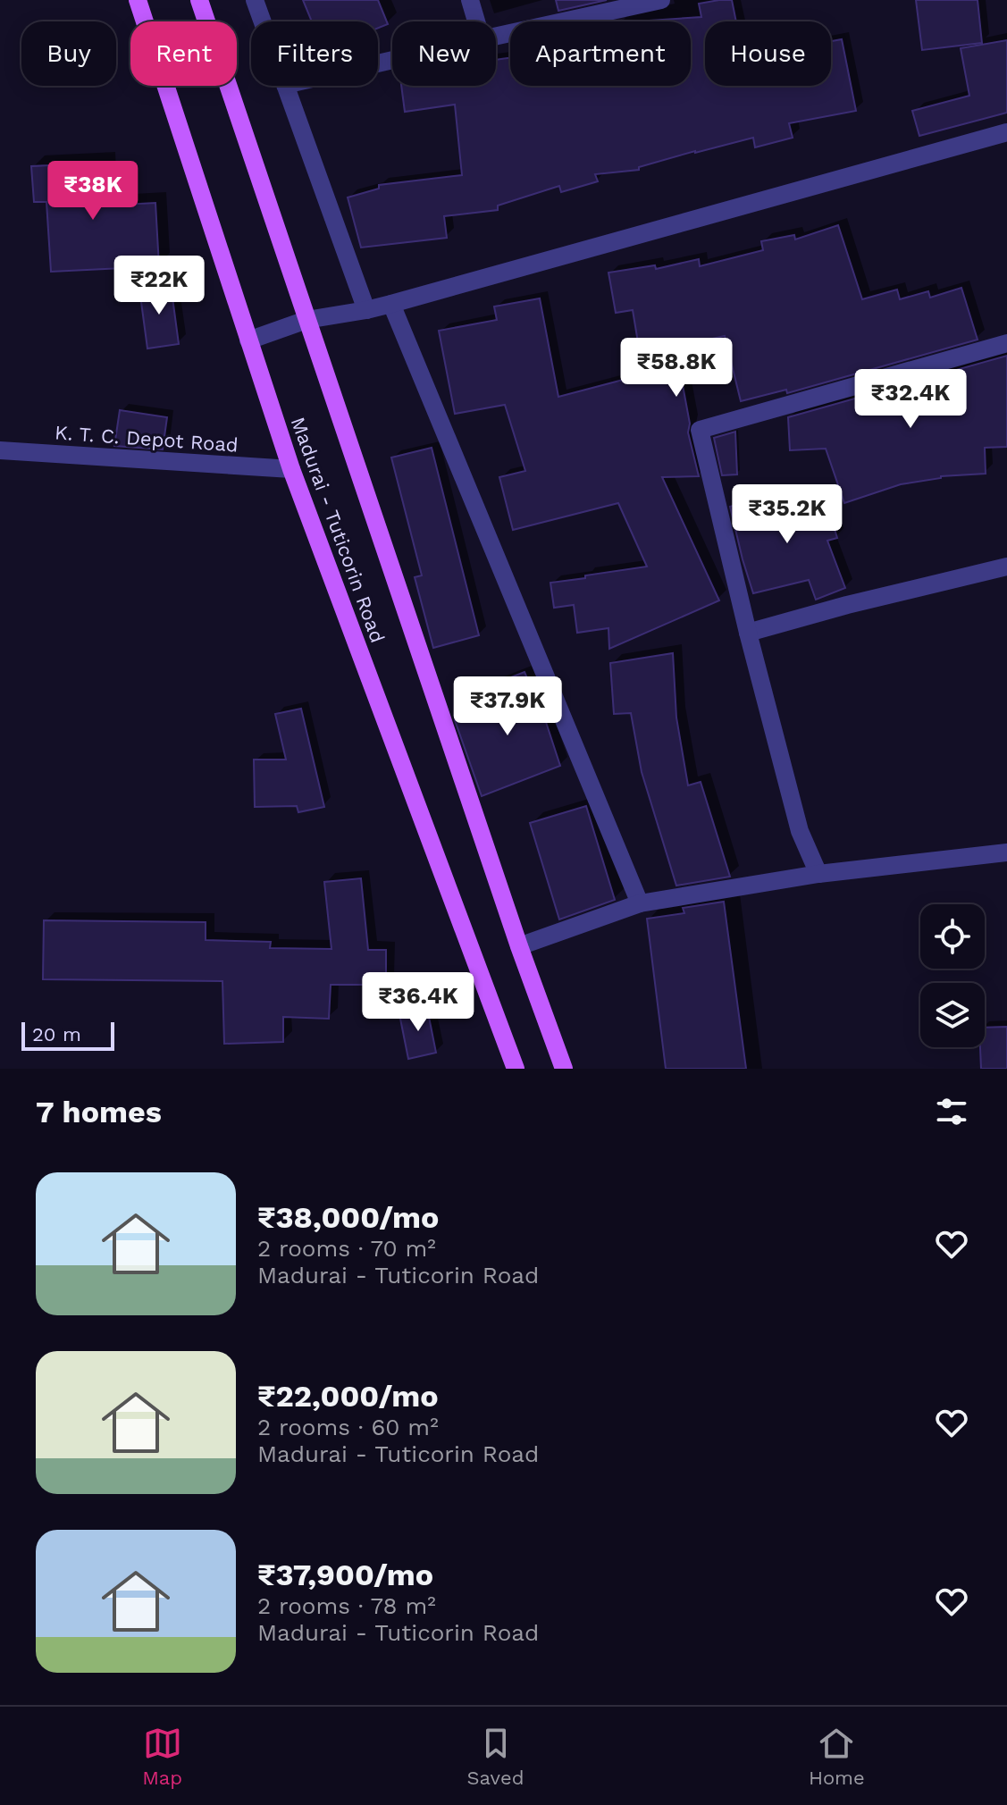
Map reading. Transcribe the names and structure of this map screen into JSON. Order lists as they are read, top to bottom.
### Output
{
  "streets": {
    "main road": ["Madurai - Tuticorin Road"],
    "street": ["K. T. C. Depot Road"]
  },
  "crossings": [
    ["K. T. C. Depot Road", "Madurai - Tuticorin Road"]
  ],
  "scale_bar": "20 m",
  "page": {
    "chip": [
      "Buy",
      "Rent",
      "Filters",
      "New",
      "Apartment",
      "House"
    ],
    "price": [
      "₹38K",
      "₹22K",
      "₹58.8K",
      "₹32.4K",
      "₹35.2K",
      "₹37.9K",
      "₹36.4K"
    ],
    "scale": "20 m",
    "heading": "7 homes",
    "list": [
      {
        "name": "₹38,000/mo",
        "note": "2 rooms · 70 m² · Madurai - Tuticorin Road"
      },
      {
        "name": "₹22,000/mo",
        "note": "2 rooms · 60 m² · Madurai - Tuticorin Road"
      },
      {
        "name": "₹37,900/mo",
        "note": "2 rooms · 78 m² · Madurai - Tuticorin Road"
      }
    ],
    "tabs": ["Map", "Saved", "Home"]
  }
}
